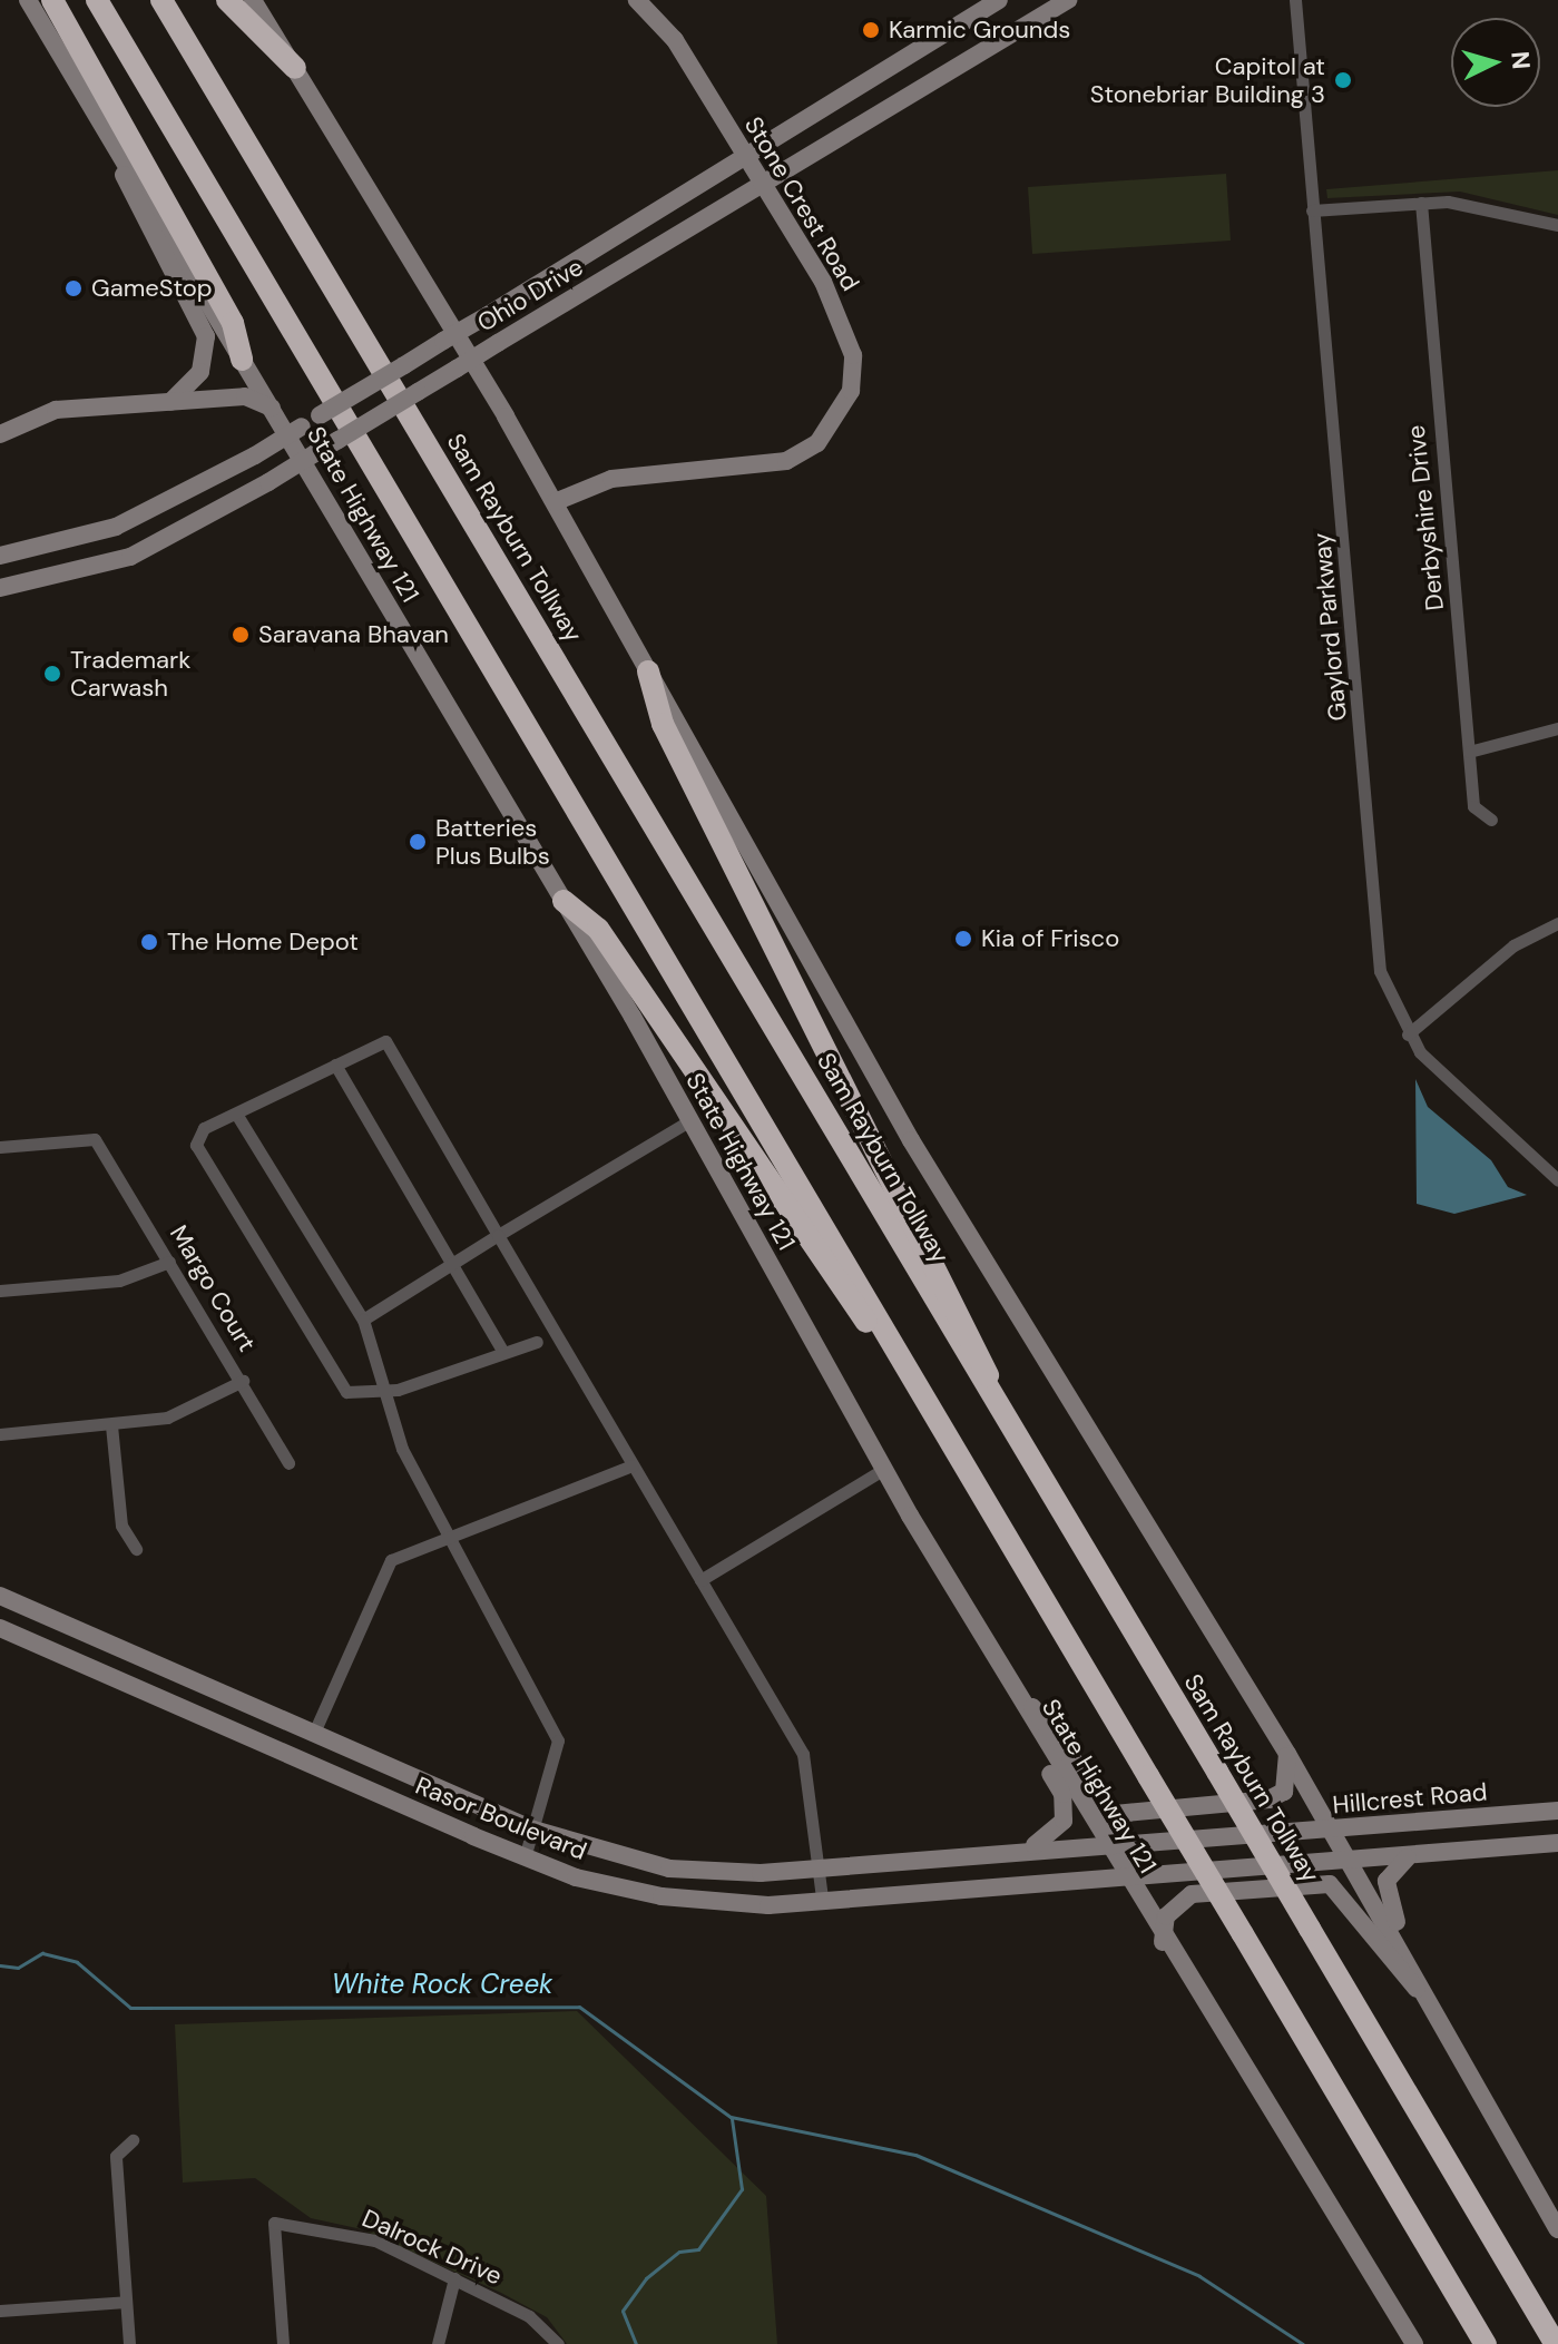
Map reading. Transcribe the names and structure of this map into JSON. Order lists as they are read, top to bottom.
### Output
{
  "streets": {
    "highway": ["Sam Rayburn Tollway"],
    "main road": [
      "Stone Crest Road",
      "Ohio Drive",
      "State Highway 121",
      "Hillcrest Road",
      "Rasor Boulevard"
    ],
    "street": [
      "Derbyshire Drive",
      "Gaylord Parkway",
      "Margo Court",
      "Dalrock Drive"
    ]
  },
  "crossings": [
    ["Stone Crest Road", "Ohio Drive"],
    ["State Highway 121", "Hillcrest Road"],
    ["State Highway 121", "Rasor Boulevard"],
    ["Hillcrest Road", "Rasor Boulevard"]
  ],
  "water": ["White Rock Creek"],
  "places": [
    "Karmic Grounds",
    "Capitol at Stonebriar Building 3",
    "GameStop",
    "Saravana Bhavan",
    "Trademark Carwash",
    "Batteries Plus Bulbs",
    "Kia of Frisco",
    "The Home Depot"
  ],
  "north": "right"
}
